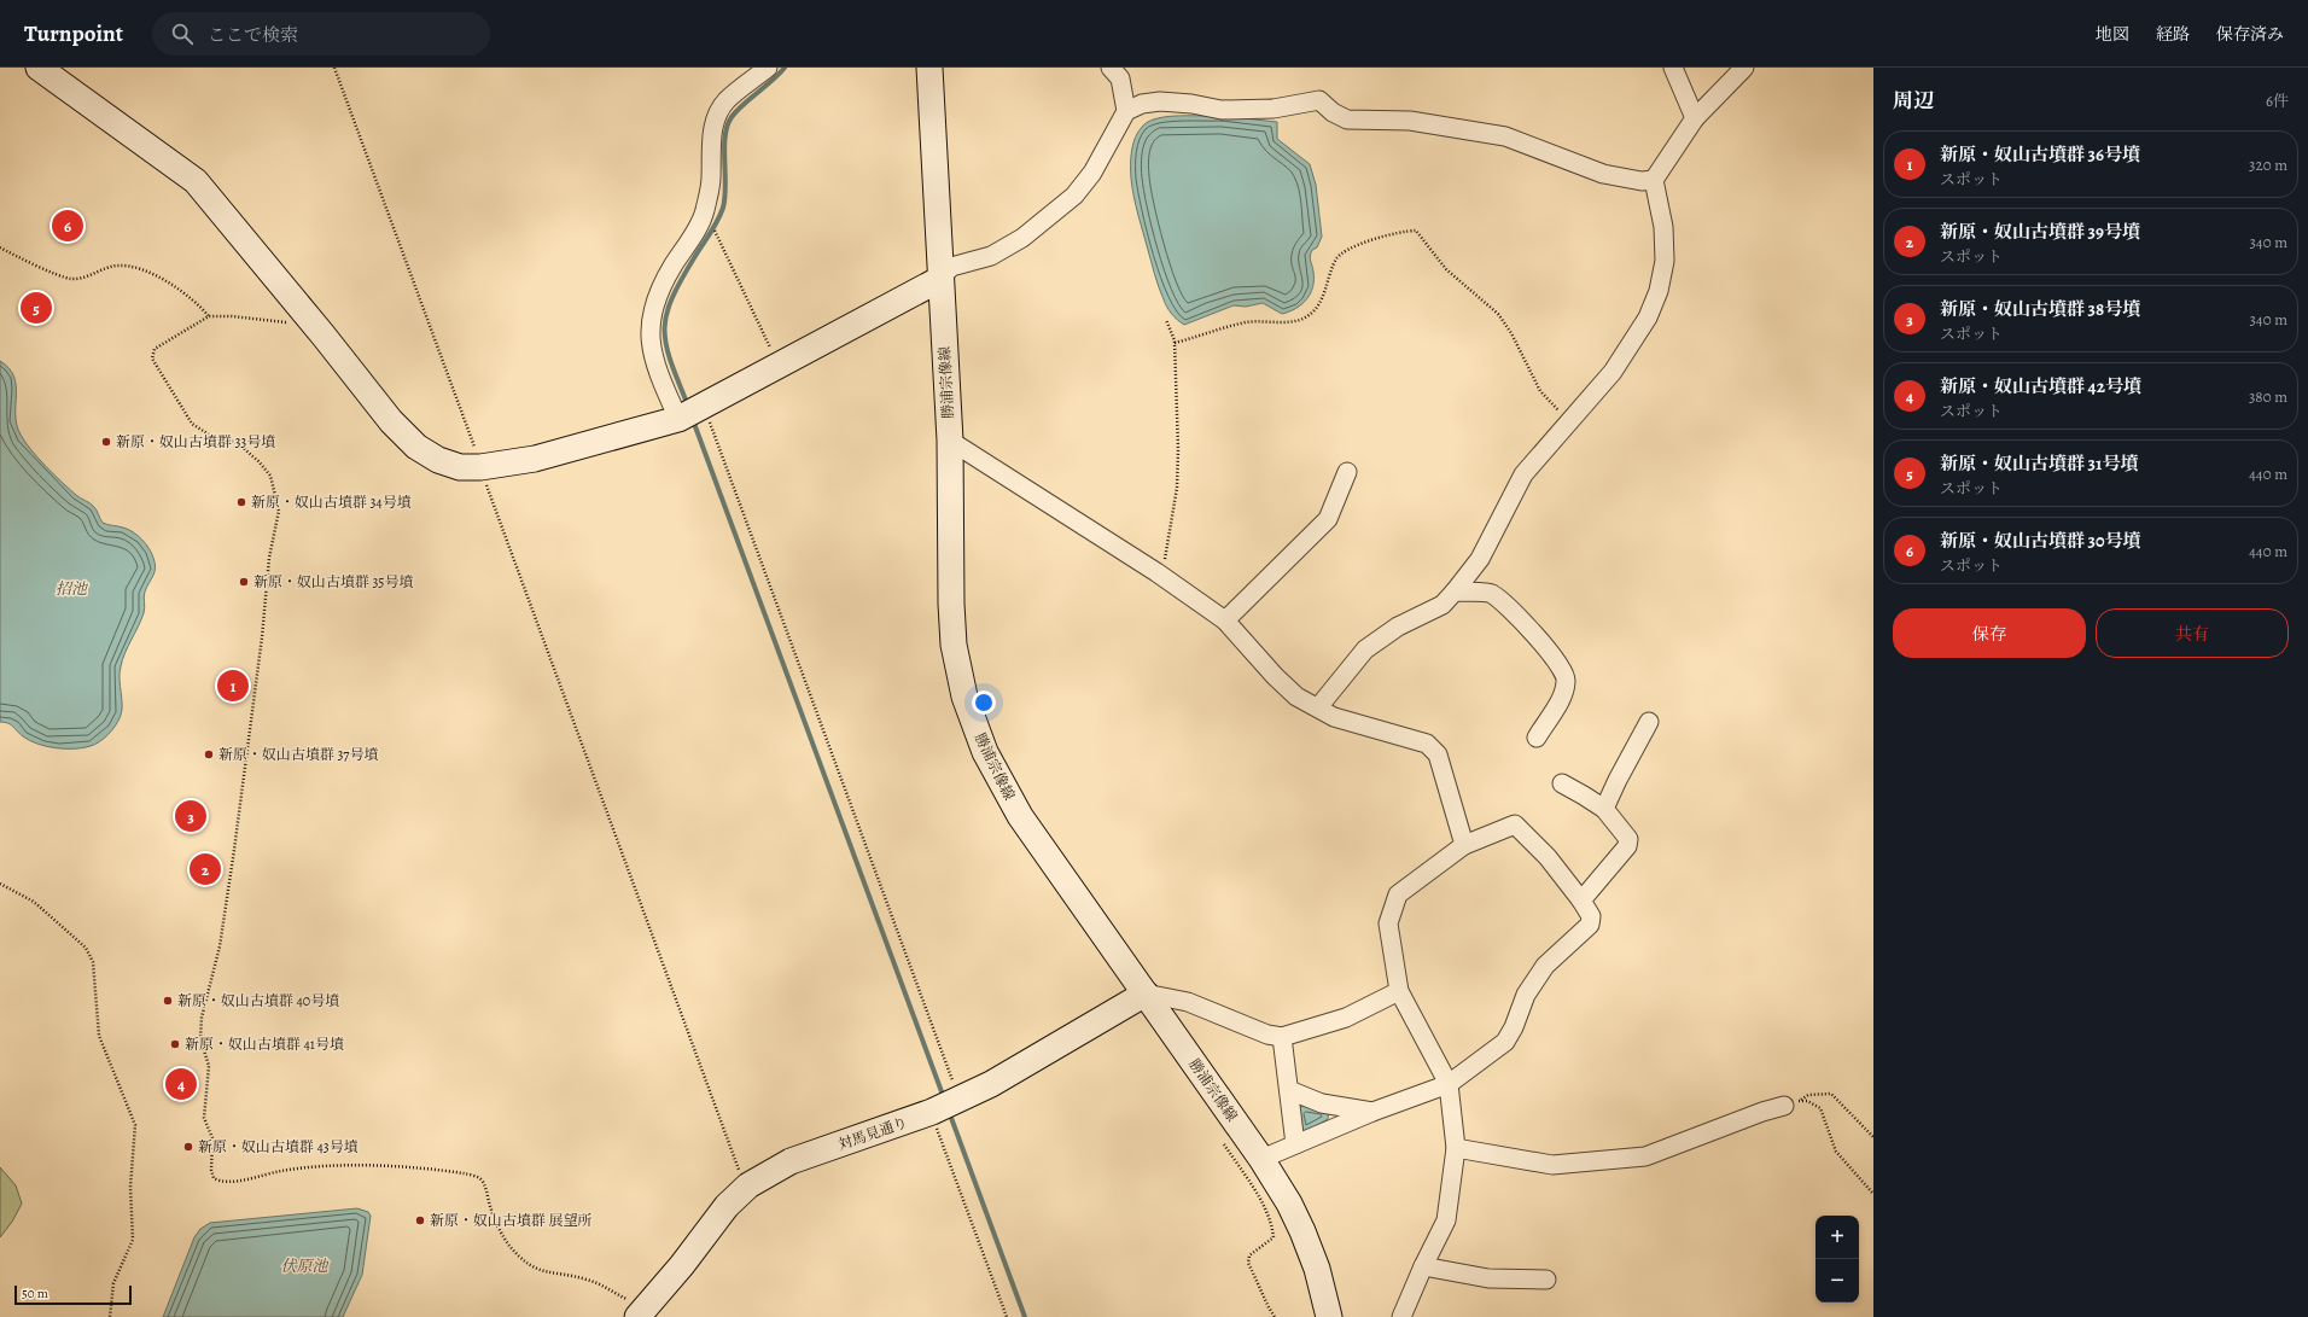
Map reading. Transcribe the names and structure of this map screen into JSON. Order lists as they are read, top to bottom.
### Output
{
  "streets": {
    "street": ["勝浦宗像線", "対馬見通り"]
  },
  "crossings": [
    ["勝浦宗像線", "対馬見通り"]
  ],
  "water": ["招池", "伏原池"],
  "places": [
    "新原・奴山古墳群 33号墳",
    "新原・奴山古墳群 34号墳",
    "新原・奴山古墳群 35号墳",
    "新原・奴山古墳群 37号墳",
    "新原・奴山古墳群 40号墳",
    "新原・奴山古墳群 41号墳",
    "新原・奴山古墳群 43号墳",
    "新原・奴山古墳群 展望所"
  ],
  "scale_bar": "50 m",
  "page": {
    "header": "Turnpoint",
    "search": "ここで検索",
    "nav": ["地図", "経路", "保存済み"],
    "heading": ["周辺", "6件"],
    "list": [
      {
        "mark": "1",
        "name": "新原・奴山古墳群 36号墳",
        "note": "スポット",
        "value": "320 m"
      },
      {
        "mark": "2",
        "name": "新原・奴山古墳群 39号墳",
        "note": "スポット",
        "value": "340 m"
      },
      {
        "mark": "3",
        "name": "新原・奴山古墳群 38号墳",
        "note": "スポット",
        "value": "340 m"
      },
      {
        "mark": "4",
        "name": "新原・奴山古墳群 42号墳",
        "note": "スポット",
        "value": "380 m"
      },
      {
        "mark": "5",
        "name": "新原・奴山古墳群 31号墳",
        "note": "スポット",
        "value": "440 m"
      },
      {
        "mark": "6",
        "name": "新原・奴山古墳群 30号墳",
        "note": "スポット",
        "value": "440 m"
      }
    ],
    "pins": [
      "6",
      "5",
      "1",
      "3",
      "2",
      "4"
    ],
    "buttons": ["保存", "共有"],
    "map_buttons": ["+", "−"],
    "scale": "50 m"
  }
}
